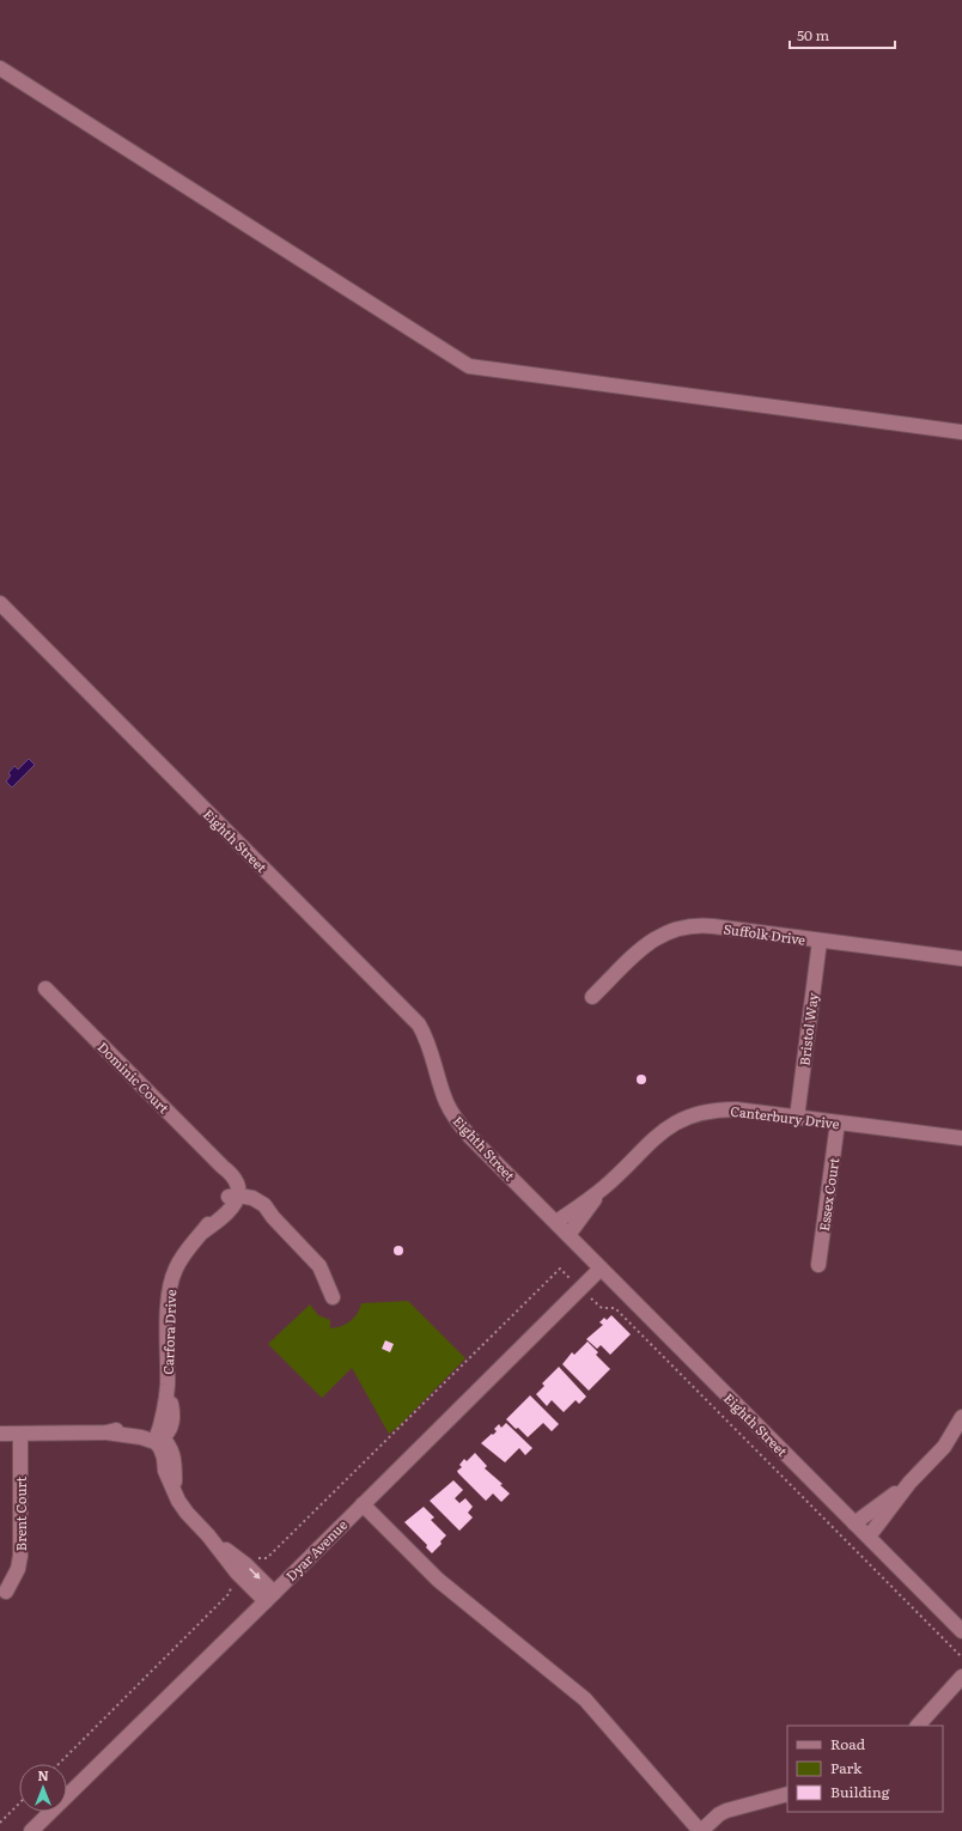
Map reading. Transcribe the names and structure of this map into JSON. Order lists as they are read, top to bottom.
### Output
{
  "streets": {
    "street": [
      "Eighth Street",
      "Suffolk Drive",
      "Bristol Way",
      "Dominic Court",
      "Canterbury Drive",
      "Essex Court",
      "Carfora Drive",
      "Brent Court",
      "Dyar Avenue"
    ]
  },
  "crossings": [
    ["Eighth Street", "Canterbury Drive"],
    ["Eighth Street", "Dyar Avenue"],
    ["Suffolk Drive", "Bristol Way"],
    ["Bristol Way", "Canterbury Drive"],
    ["Dominic Court", "Carfora Drive"],
    ["Canterbury Drive", "Essex Court"]
  ],
  "legend": ["Road", "Park", "Building"],
  "scale_bar": "50 m",
  "north": "top"
}
